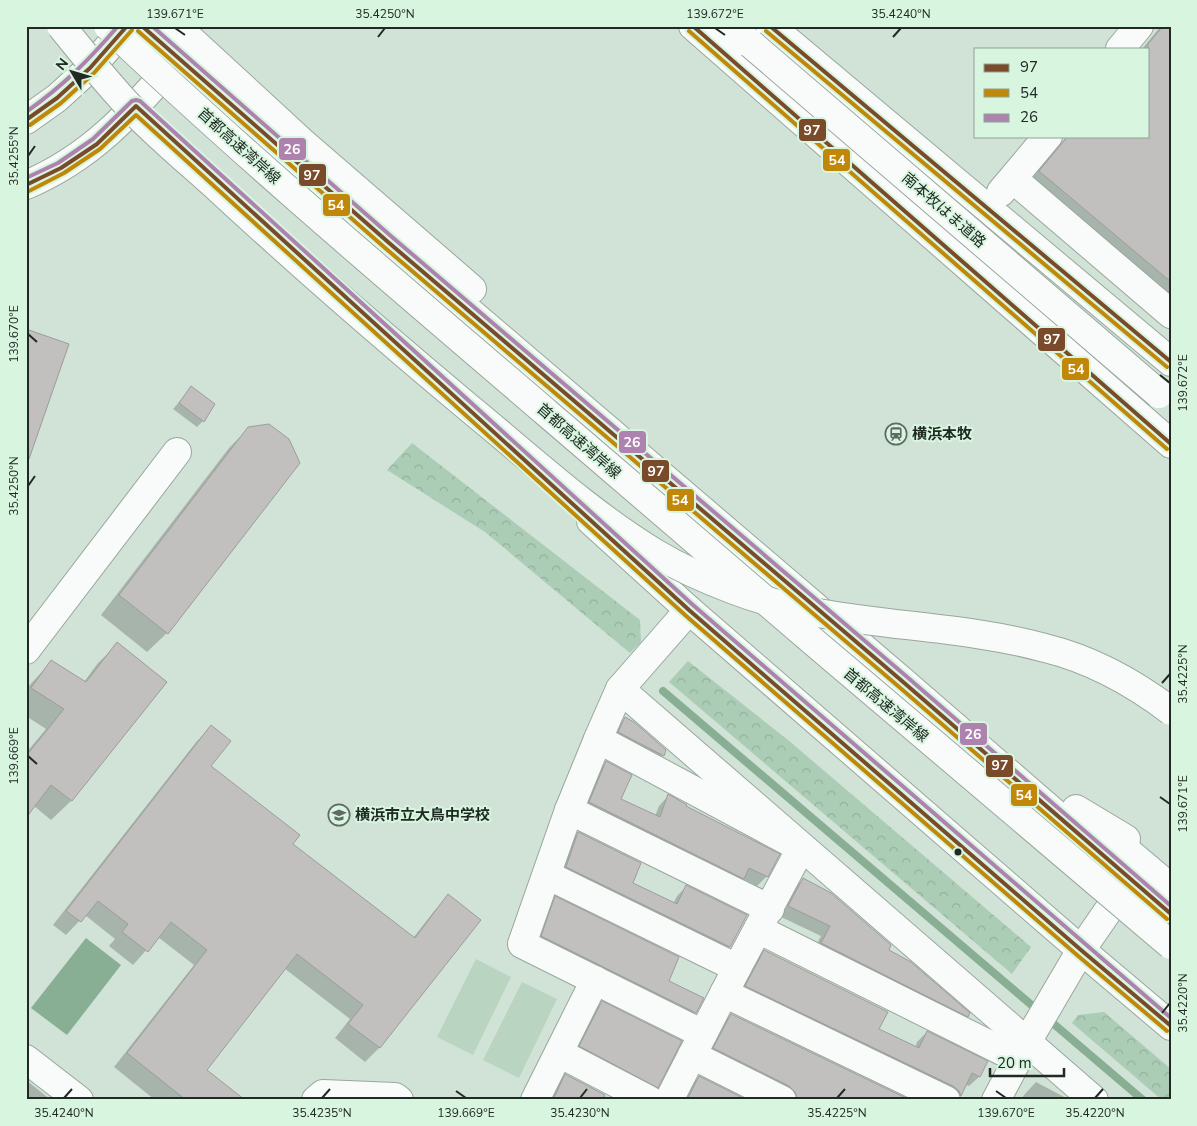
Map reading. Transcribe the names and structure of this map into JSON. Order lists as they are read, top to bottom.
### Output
{
  "streets": {
    "main road": ["首都高速湾岸線", "南本牧はま道路"]
  },
  "places": {
    "station": ["横浜本牧"],
    "school or university": ["横浜市立大鳥中学校"]
  },
  "lines": ["transit line 97", "transit line 26", "transit line 54"],
  "legend": ["97", "54", "26"],
  "scale_bar": "20 m",
  "north": "top left",
  "coordinates": [
    "139.671°E",
    "35.4250°N",
    "139.672°E",
    "35.4240°N",
    "35.4255°N",
    "139.670°E",
    "35.4225°N",
    "139.669°E",
    "35.4220°N",
    "35.4235°N",
    "35.4230°N"
  ]
}
